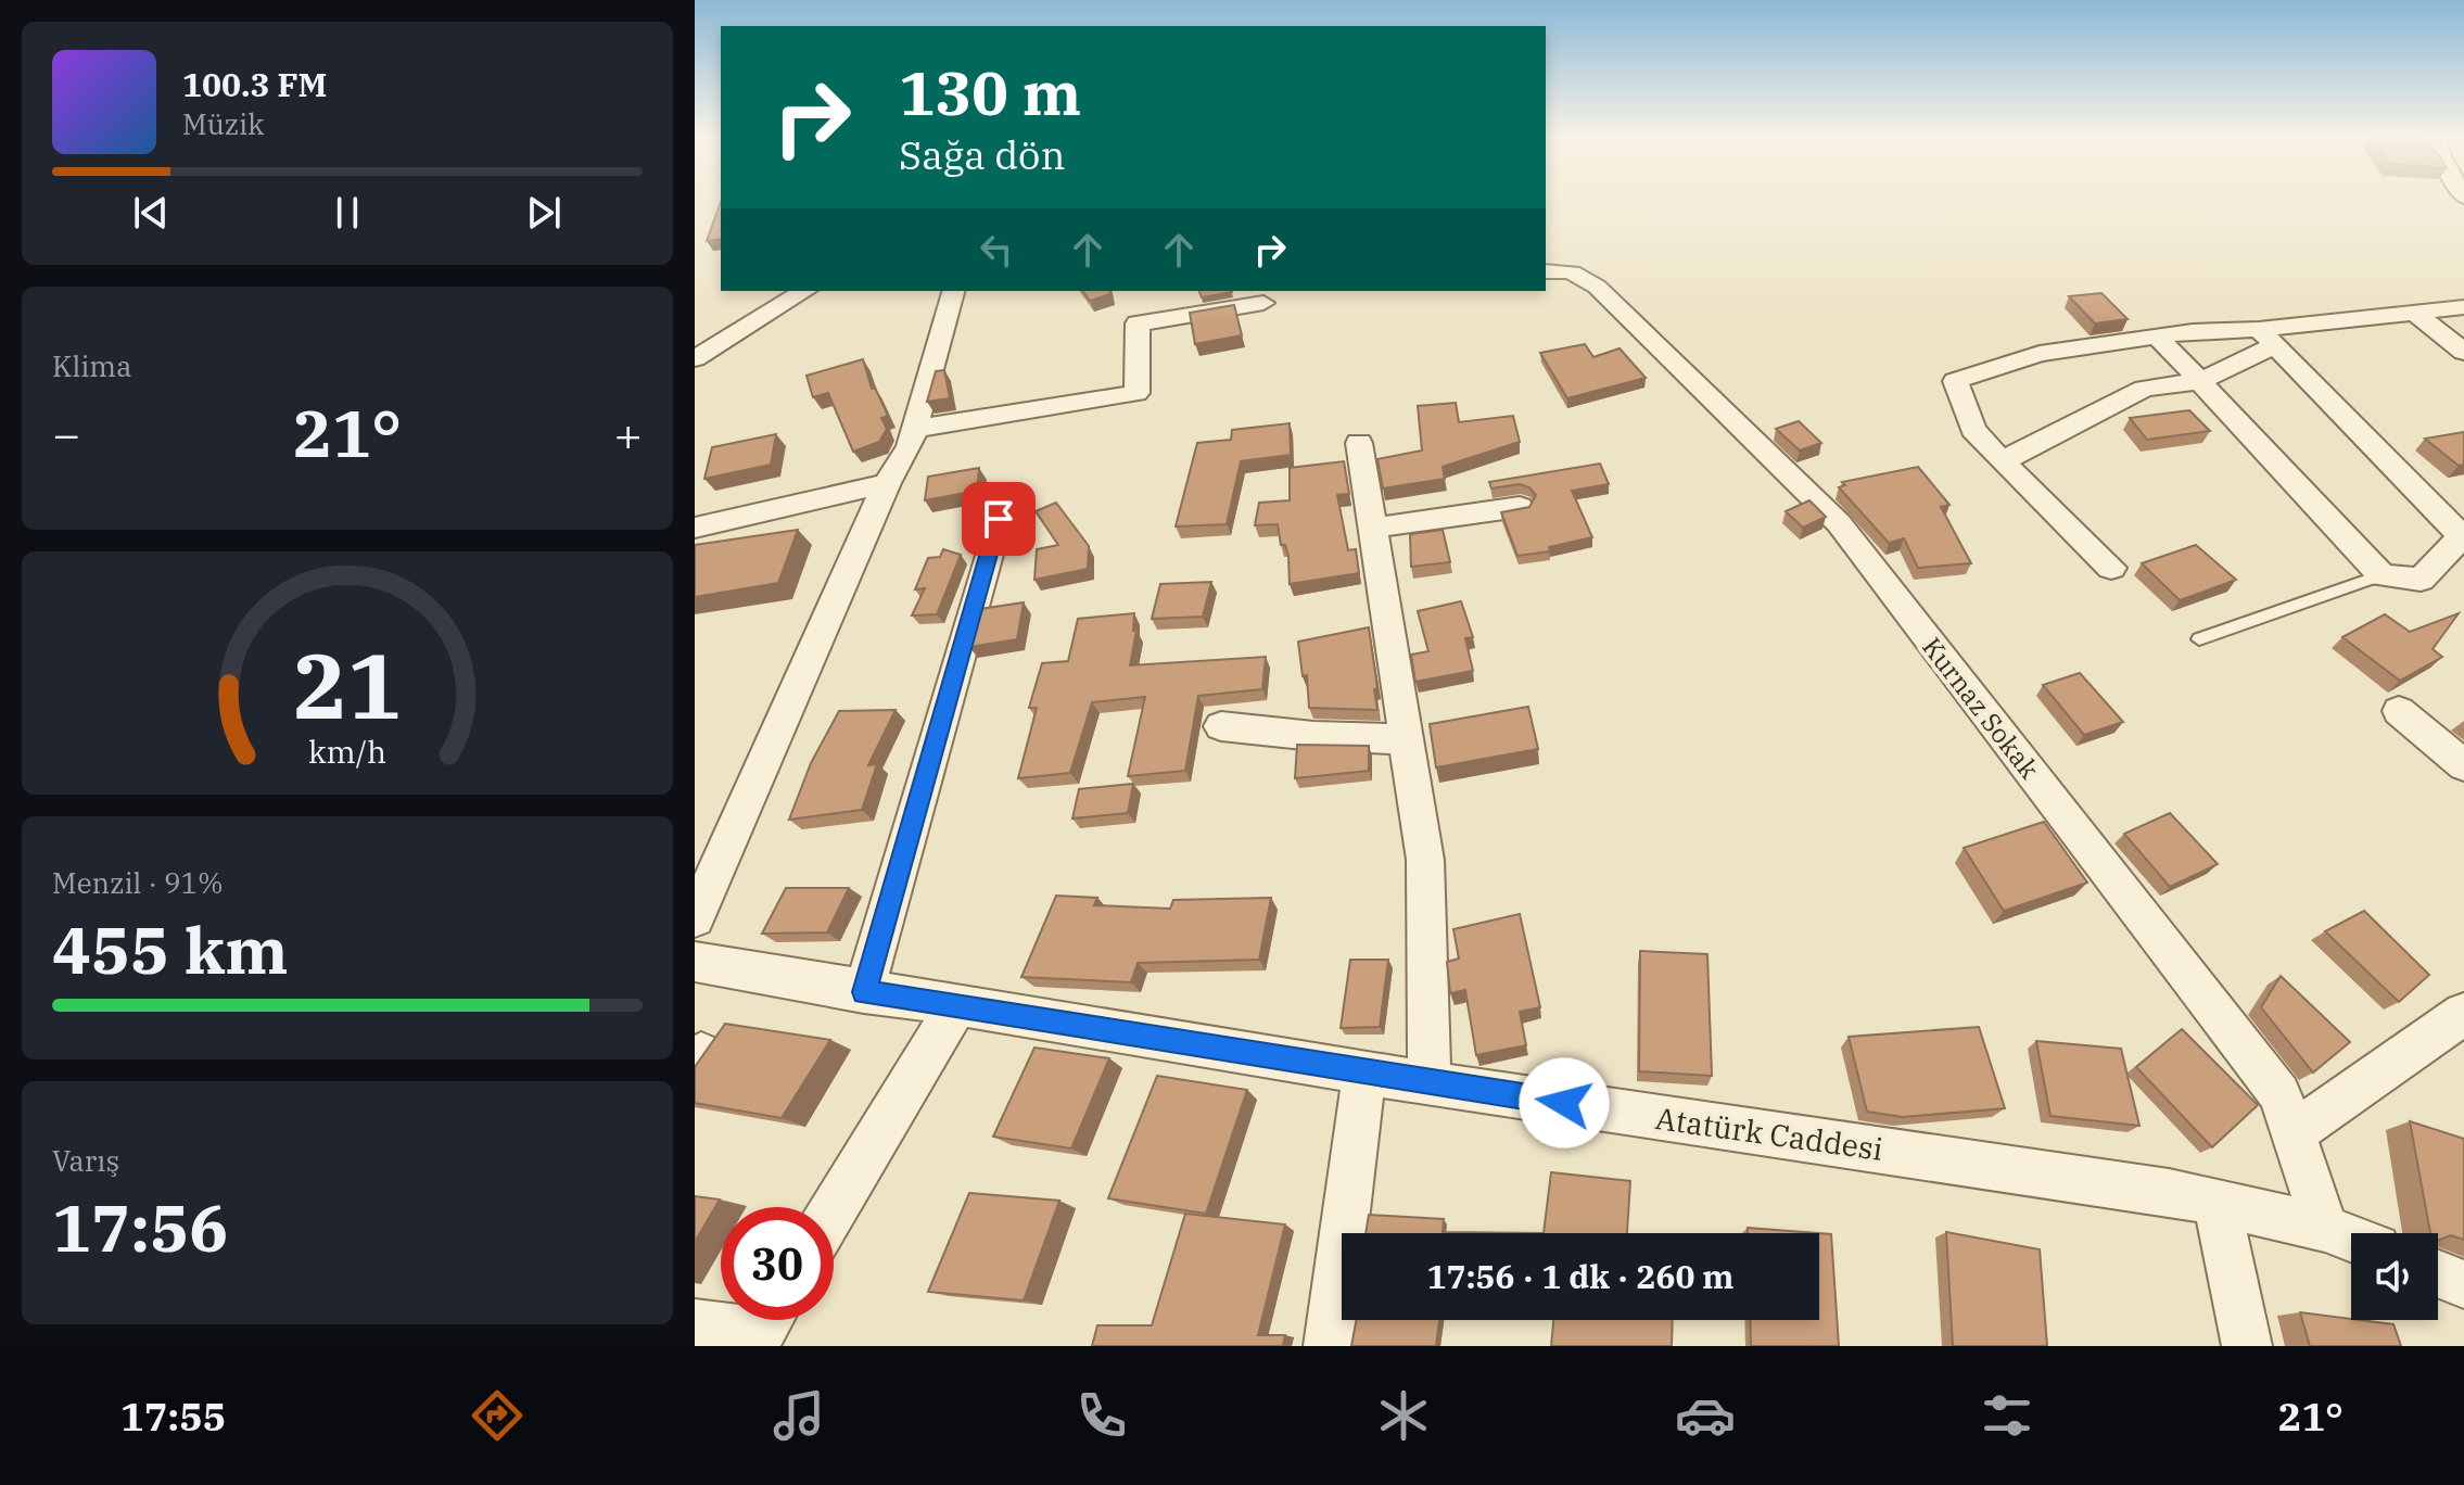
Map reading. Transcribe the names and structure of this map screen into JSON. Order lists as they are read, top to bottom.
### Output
{
  "streets": {
    "street": ["Kurnaz Sokak", "Atatürk Caddesi"]
  },
  "crossings": [
    ["Kurnaz Sokak", "Atatürk Caddesi"]
  ],
  "page": {
    "turn": ["130 m", "Sağa dön"],
    "song": ["100.3 FM", "Müzik"],
    "tile": [
      "Klima",
      ["Menzil · 91%", "455 km"],
      ["Varış", "17:56"]
    ],
    "heat": ["−", "21°", "+"],
    "limit": "30",
    "trip": "17:56 · 1 dk · 260 m",
    "tabs": ["17:55", "21°"],
    "gauge": ["21", "km/h"]
  }
}
